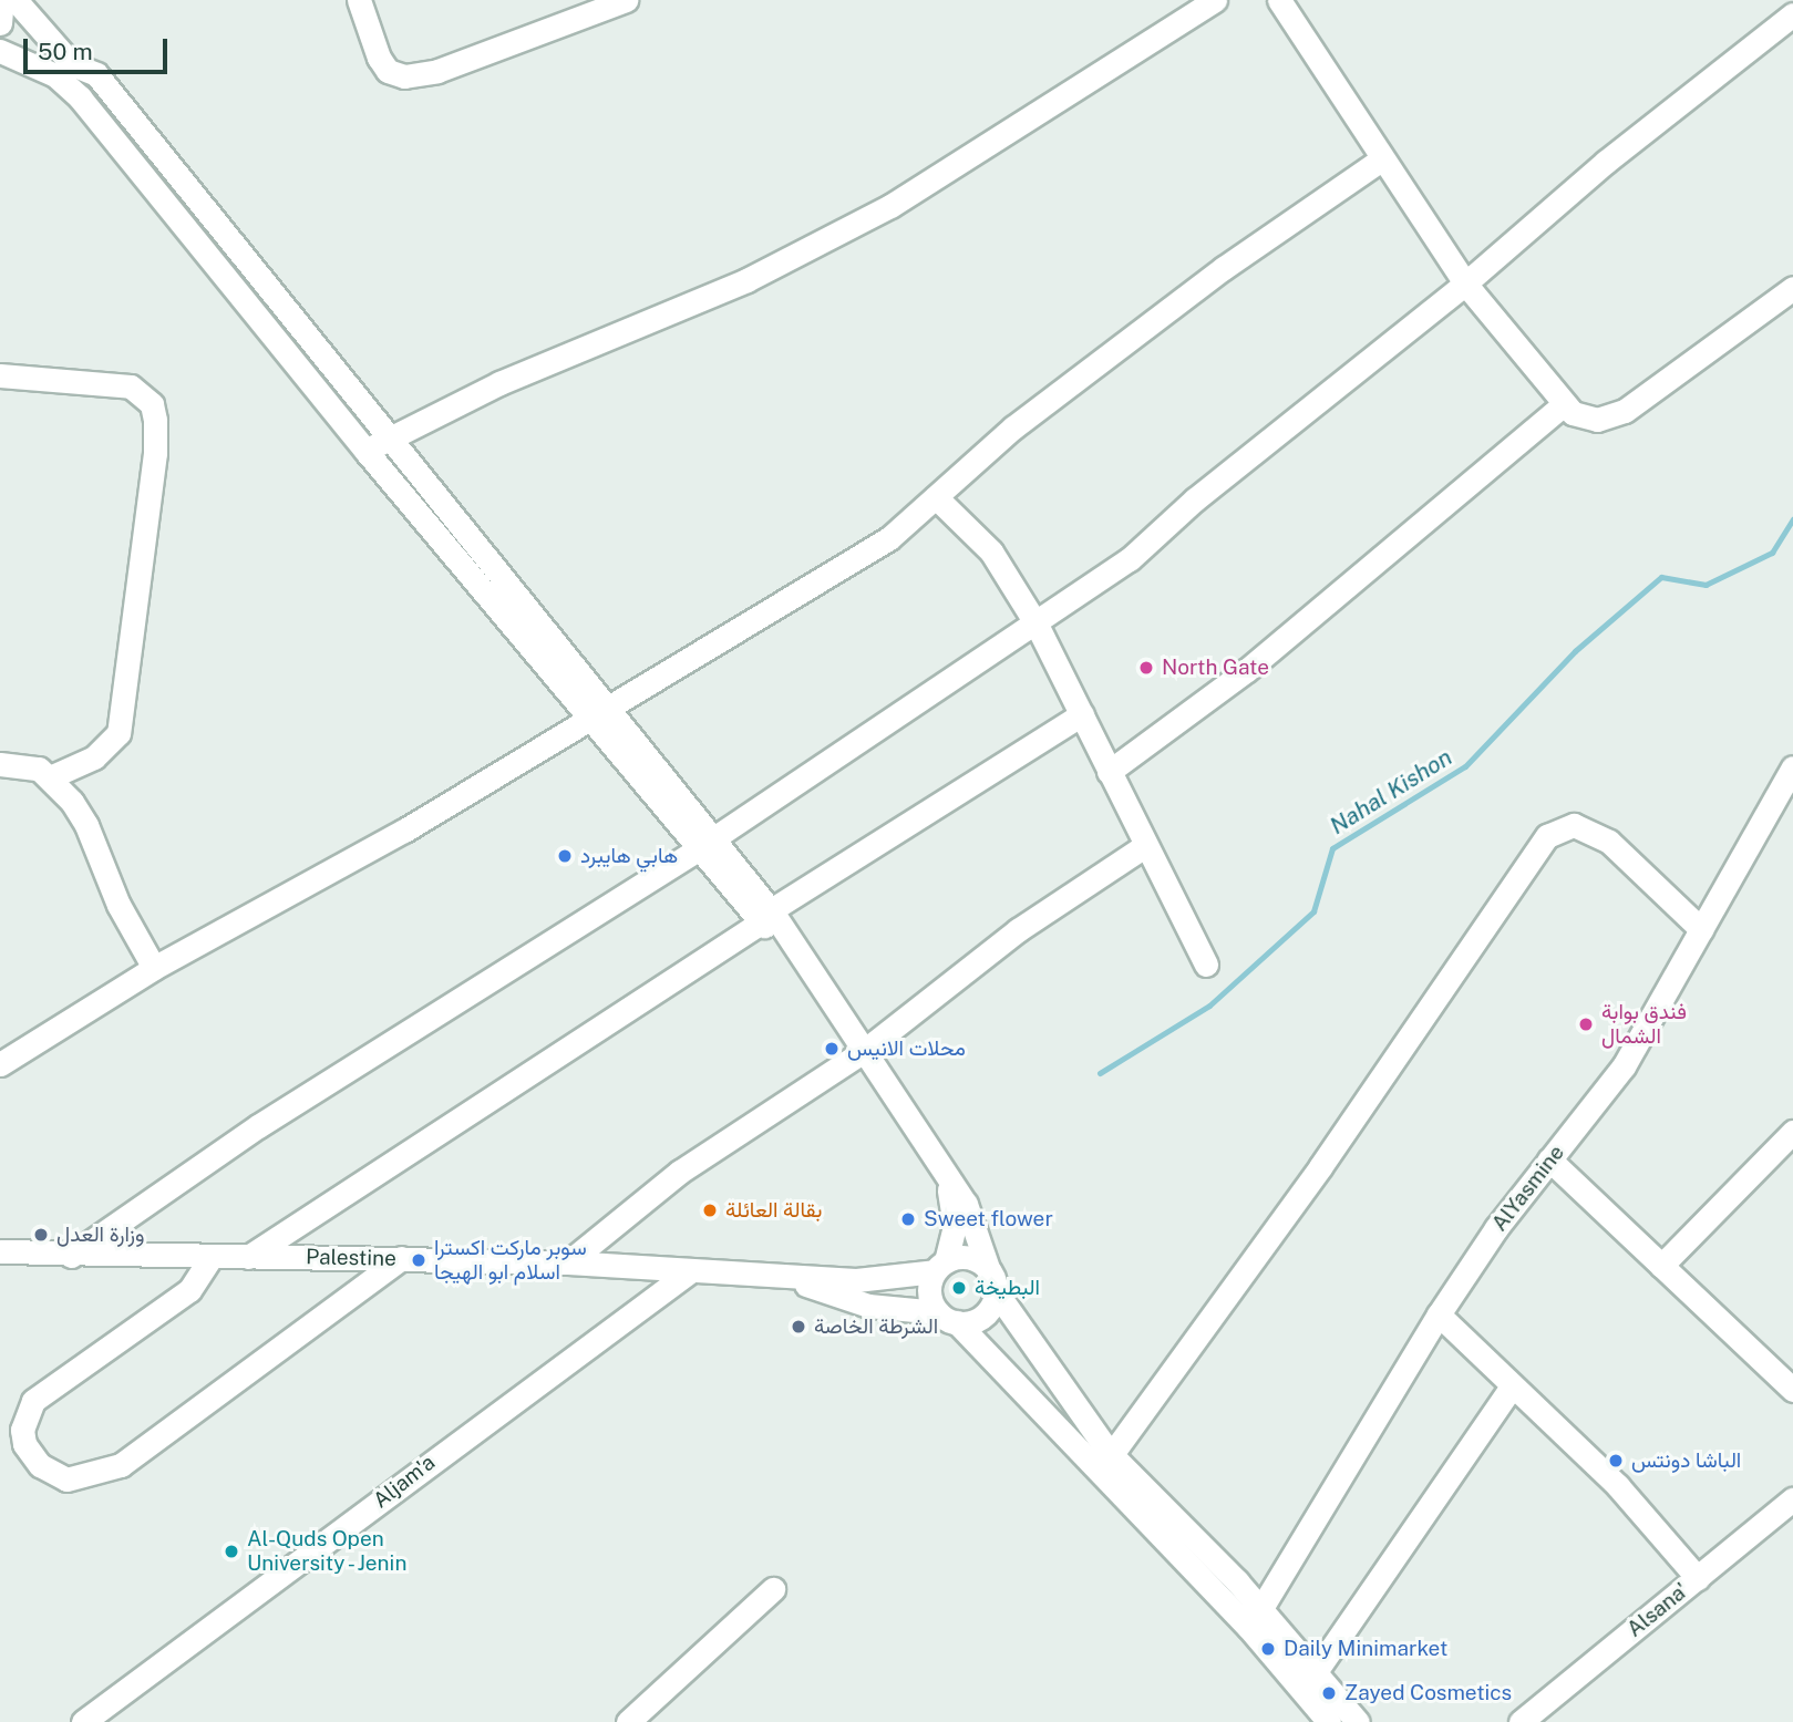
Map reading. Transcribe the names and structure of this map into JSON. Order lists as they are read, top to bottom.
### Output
{
  "streets": {
    "street": [
      "AlYasmine",
      "Palestine",
      "Aljam'a",
      "Alsana'"
    ]
  },
  "crossings": [
    ["Palestine", "Aljam'a"]
  ],
  "water": ["Nahal Kishon"],
  "places": [
    "North Gate",
    "هابي هايبرد",
    "فندق بوابة الشمال",
    "محلات الانيس",
    "بقالة العائلة",
    "Sweet flower",
    "وزارة العدل",
    "سوبر ماركت اكسترا اسلام ابو الهيجا",
    "البطيخة",
    "الشرطة الخاصة",
    "الباشا دونتس",
    "Al-Quds Open University - Jenin",
    "Daily Minimarket",
    "Zayed Cosmetics"
  ],
  "scale_bar": "50 m"
}
